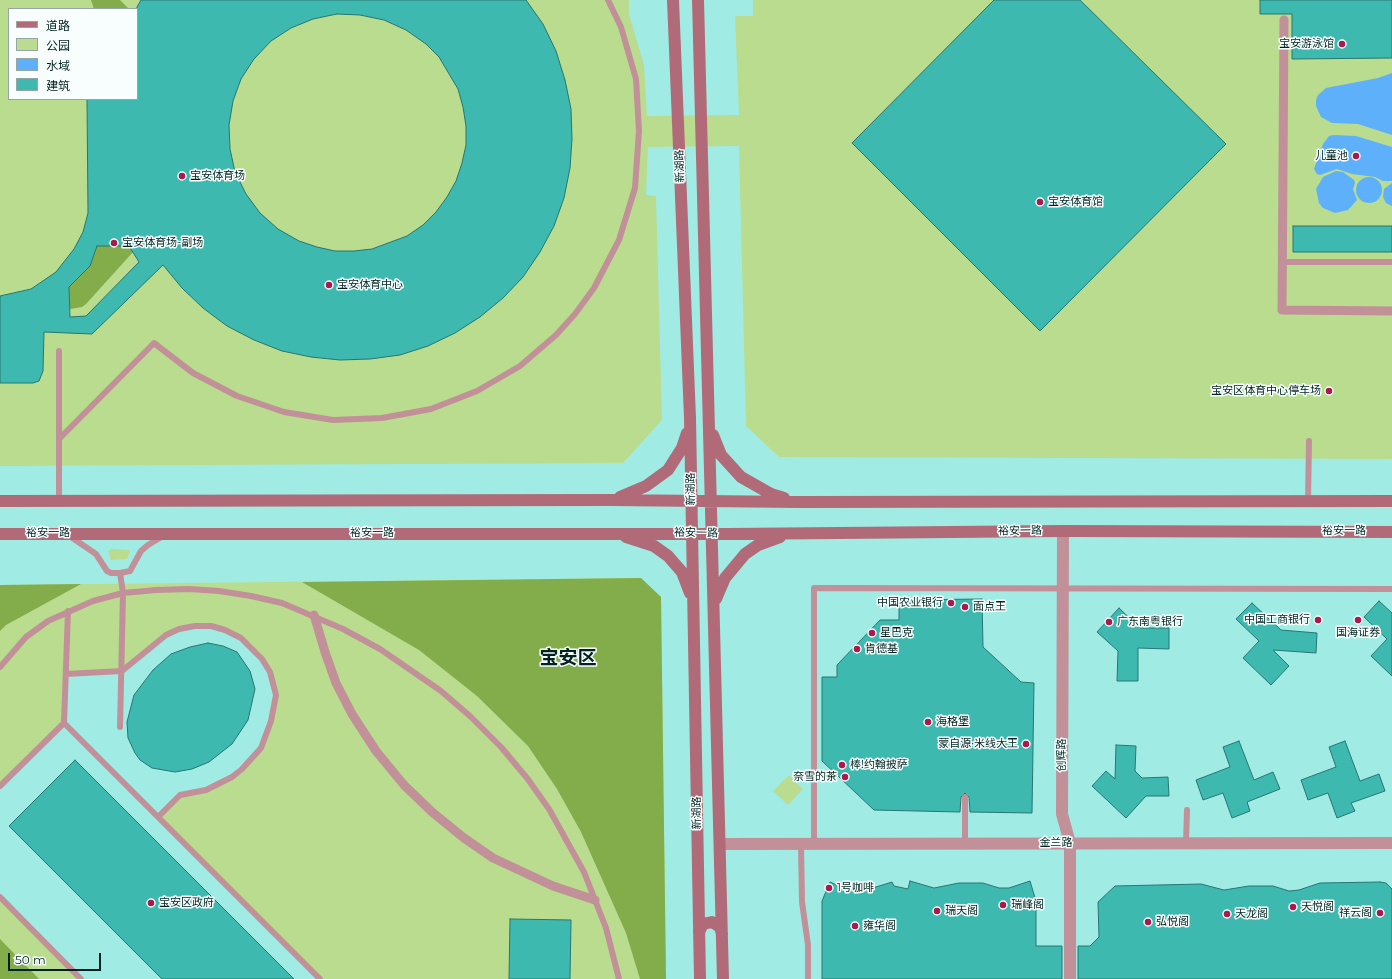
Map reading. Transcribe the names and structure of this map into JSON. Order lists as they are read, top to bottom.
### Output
{
  "streets": {
    "main road": ["新湖路", "裕安一路"],
    "street": ["创辉路", "金兰路"]
  },
  "crossings": [
    ["新湖路", "裕安一路"],
    ["新湖路", "金兰路"],
    ["裕安一路", "创辉路"],
    ["创辉路", "金兰路"]
  ],
  "districts": ["宝安区"],
  "places": [
    "宝安游泳馆",
    "儿童池",
    "宝安体育场",
    "宝安体育馆",
    "宝安体育场-副场",
    "宝安体育中心",
    "宝安区体育中心停车场",
    "中国农业银行",
    "面点王",
    "中国工商银行",
    "国海证券",
    "广东南粤银行",
    "星巴克",
    "肯德基",
    "海格堡",
    "蒙自源·米线大王",
    "棒!约翰披萨",
    "奈雪的茶",
    "1号咖啡",
    "宝安区政府",
    "瑞峰阁",
    "天悦阁",
    "瑞天阁",
    "祥云阁",
    "天龙阁",
    "弘悦阁",
    "雍华阁"
  ],
  "legend": [
    "道路",
    "公园",
    "水域",
    "建筑"
  ],
  "scale_bar": "50 m"
}
